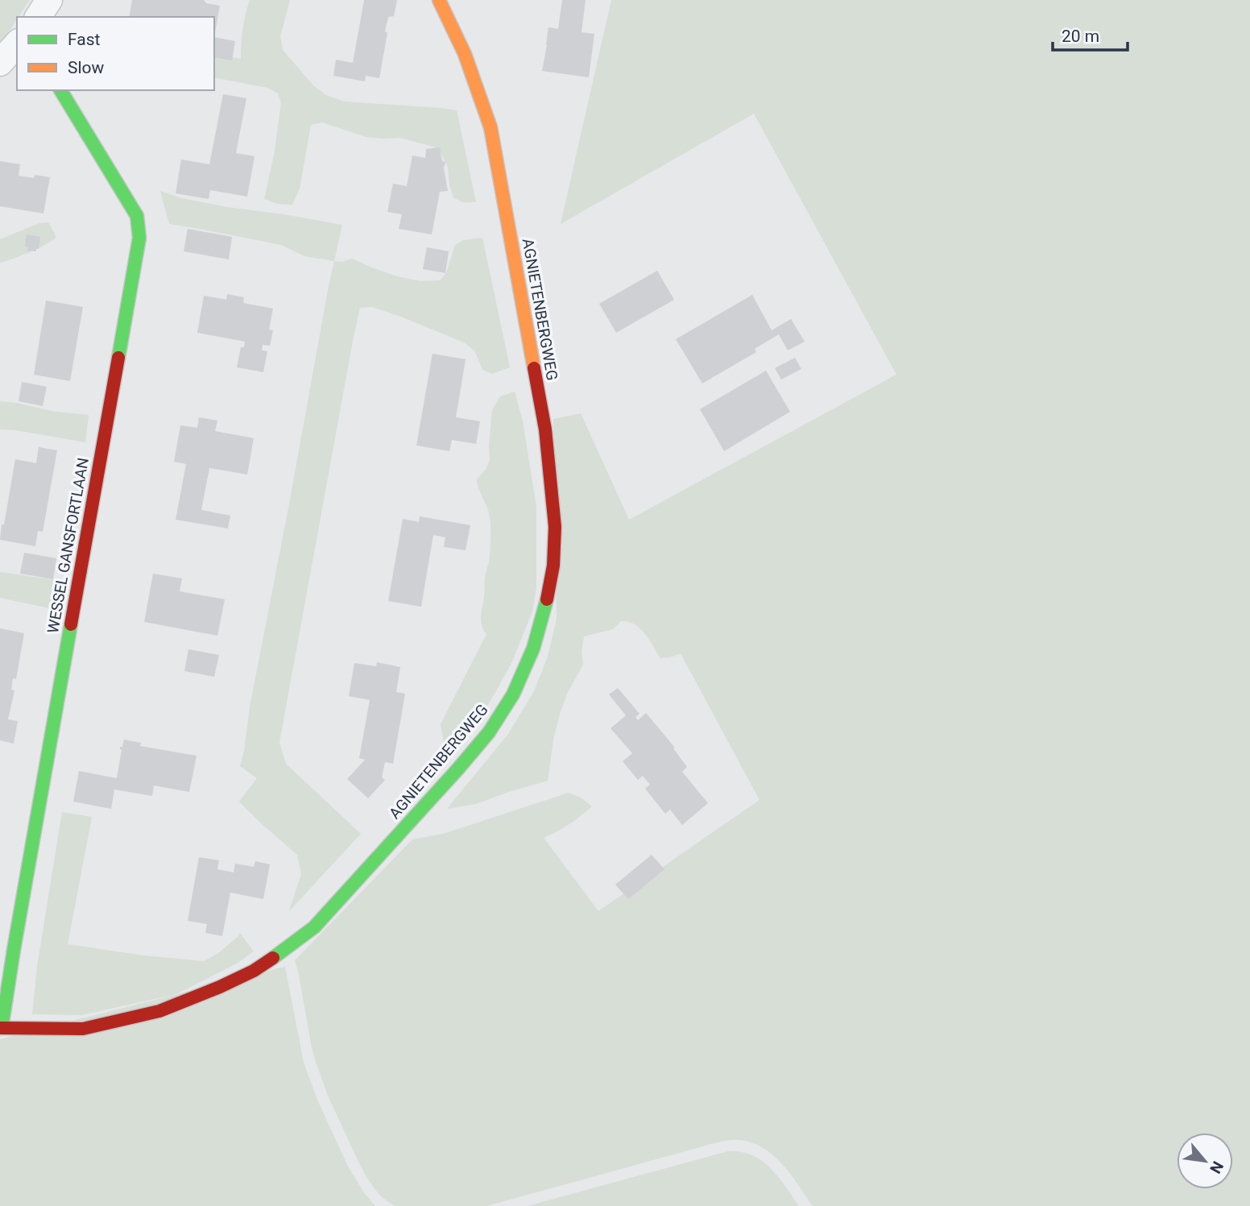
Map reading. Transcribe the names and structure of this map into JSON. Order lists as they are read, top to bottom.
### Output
{
  "streets": {
    "street": ["AGNIETENBERGWEG", "WESSEL GANSFORTLAAN"]
  },
  "crossings": [
    ["AGNIETENBERGWEG", "WESSEL GANSFORTLAAN"]
  ],
  "legend": ["Fast", "Slow"],
  "scale_bar": "20 m",
  "north": "bottom right"
}
